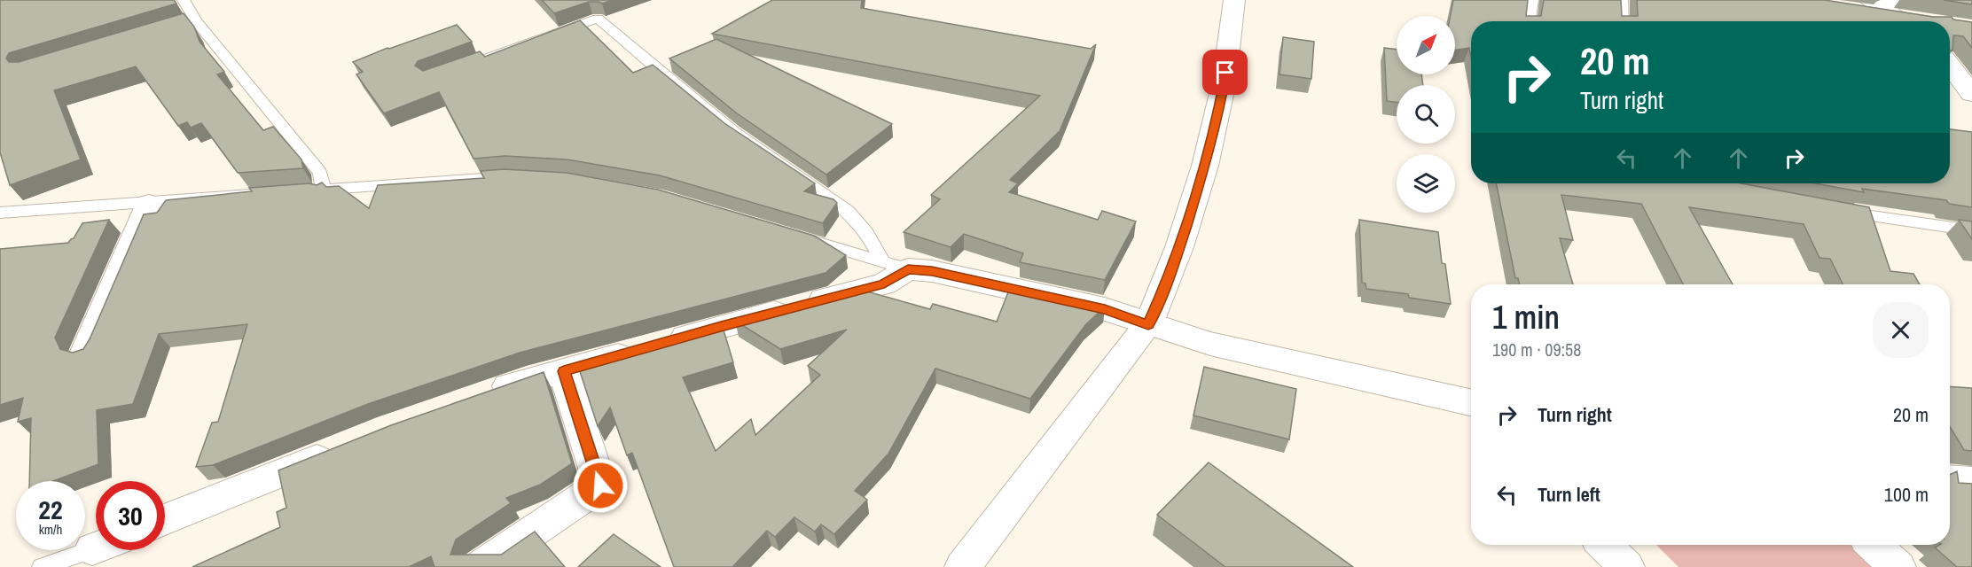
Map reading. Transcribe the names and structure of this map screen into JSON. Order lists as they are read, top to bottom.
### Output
{
  "north": "top right",
  "page": {
    "turn": ["20 m", "Turn right"],
    "heading": ["1 min", "190 m · 09:58"],
    "list": [
      {
        "name": "Turn right",
        "value": "20 m"
      },
      {
        "name": "Turn left",
        "value": "100 m"
      }
    ],
    "speed": "22 km/h",
    "limit": "30"
  }
}
